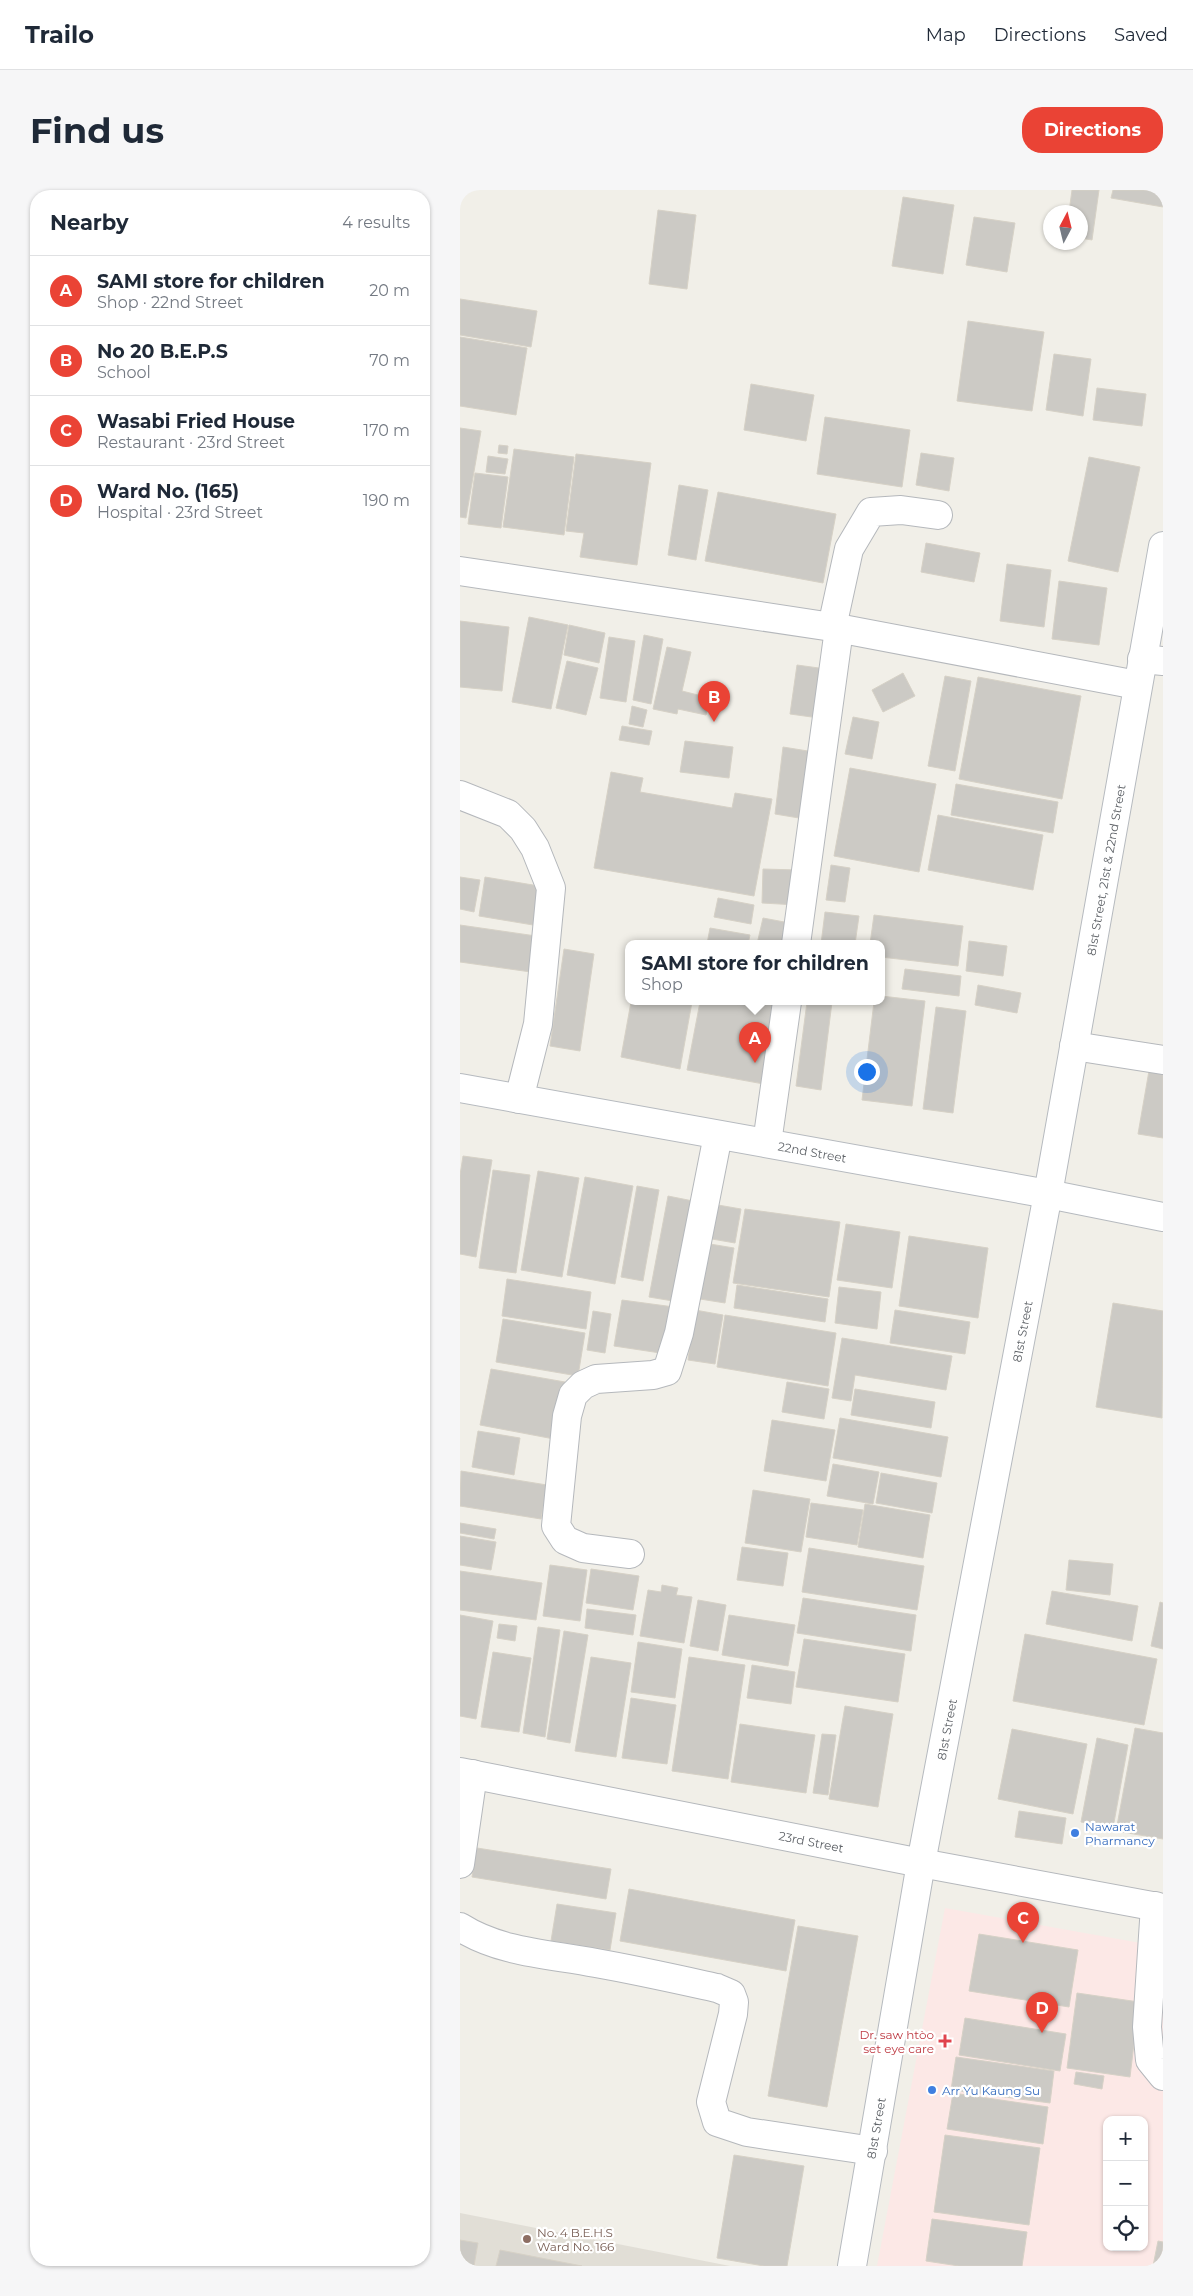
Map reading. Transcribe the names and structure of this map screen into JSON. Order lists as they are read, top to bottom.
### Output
{
  "streets": {
    "street": [
      "81st Street, 21st & 22nd Street",
      "22nd Street",
      "81st Street",
      "23rd Street"
    ]
  },
  "crossings": [
    ["81st Street, 21st & 22nd Street", "22nd Street"],
    ["81st Street, 21st & 22nd Street", "81st Street"],
    ["22nd Street", "81st Street"],
    ["81st Street", "23rd Street"]
  ],
  "places": {
    "other": ["Nawarat Pharmancy", "Arr Yu Kaung Su", "No. 4 B.E.H.S Ward No. 166"],
    "health": ["Dr. saw htòo set eye care"]
  },
  "north": "top",
  "page": {
    "header": "Trailo",
    "nav": ["Map", "Directions", "Saved"],
    "buttons": "Directions",
    "title": "Find us",
    "heading": ["Nearby", "4 results"],
    "list": [
      {
        "mark": "A",
        "name": "SAMI store for children",
        "note": "Shop · 22nd Street",
        "value": "20 m"
      },
      {
        "mark": "B",
        "name": "No 20 B.E.P.S",
        "note": "School",
        "value": "70 m"
      },
      {
        "mark": "C",
        "name": "Wasabi Fried House",
        "note": "Restaurant · 23rd Street",
        "value": "170 m"
      },
      {
        "mark": "D",
        "name": "Ward No. (165)",
        "note": "Hospital · 23rd Street",
        "value": "190 m"
      }
    ],
    "pins": [
      "B",
      "A",
      "C",
      "D"
    ],
    "popup": ["SAMI store for children", "Shop"],
    "map_buttons": ["+", "−"]
  }
}
